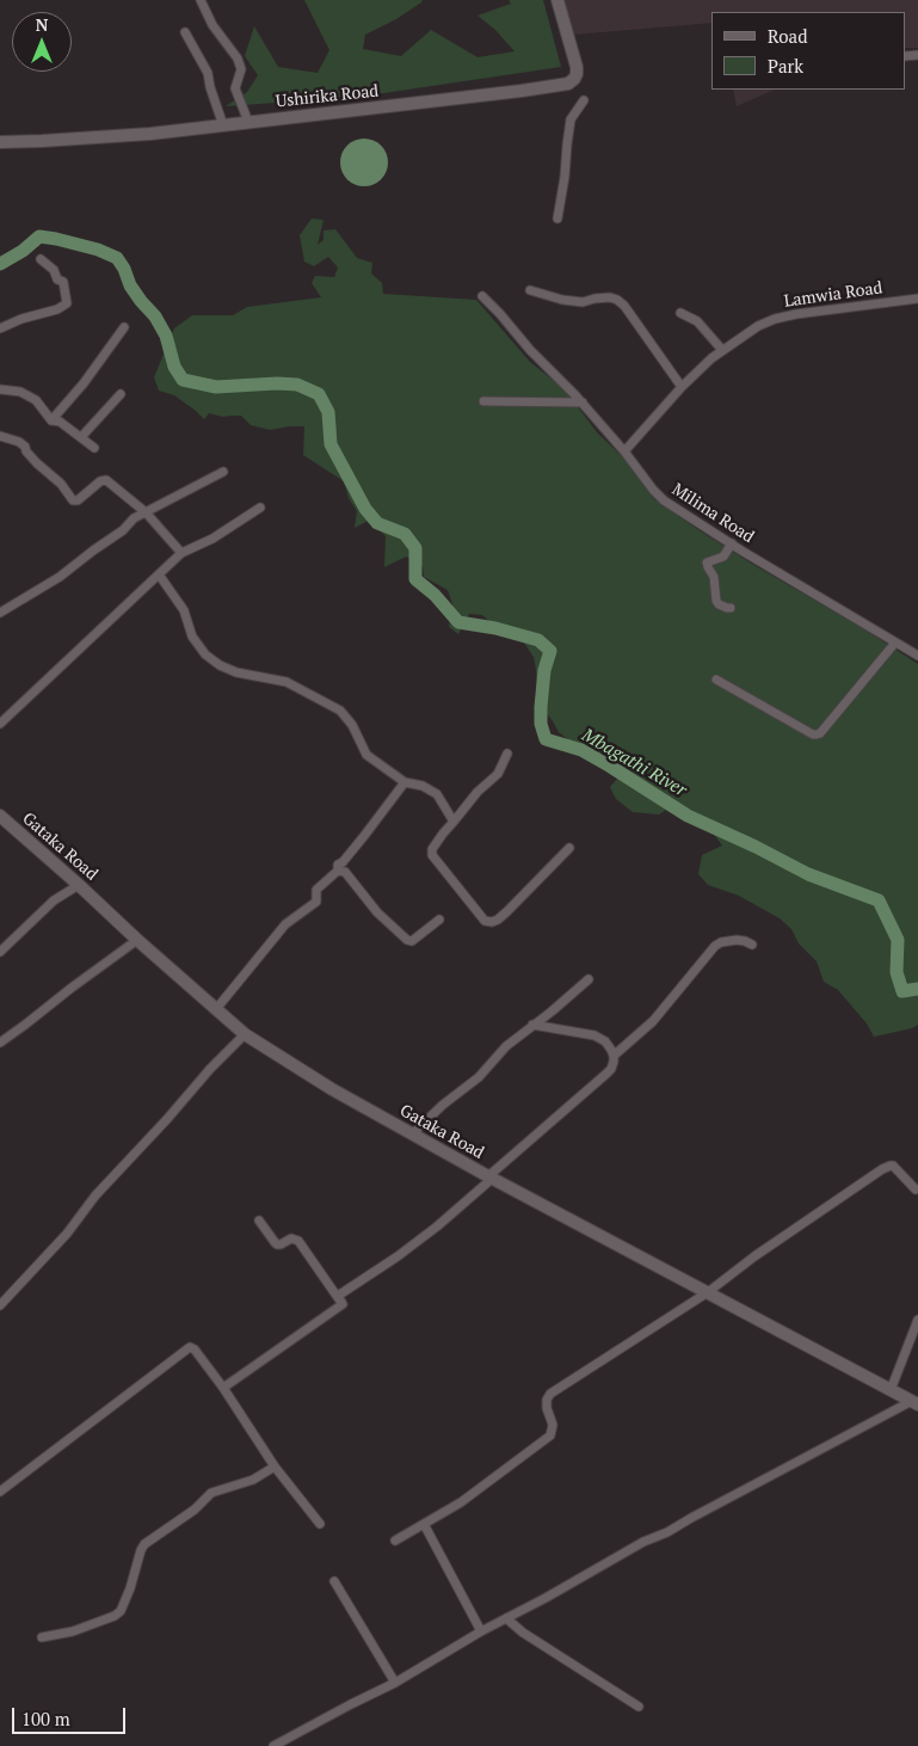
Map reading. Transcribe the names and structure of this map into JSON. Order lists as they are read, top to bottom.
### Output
{
  "streets": {
    "street": [
      "Ushirika Road",
      "Lamwia Road",
      "Milima Road",
      "Gataka Road"
    ]
  },
  "crossings": [
    ["Lamwia Road", "Milima Road"]
  ],
  "water": ["Mbagathi River"],
  "legend": ["Road", "Park"],
  "scale_bar": "100 m",
  "north": "top"
}
